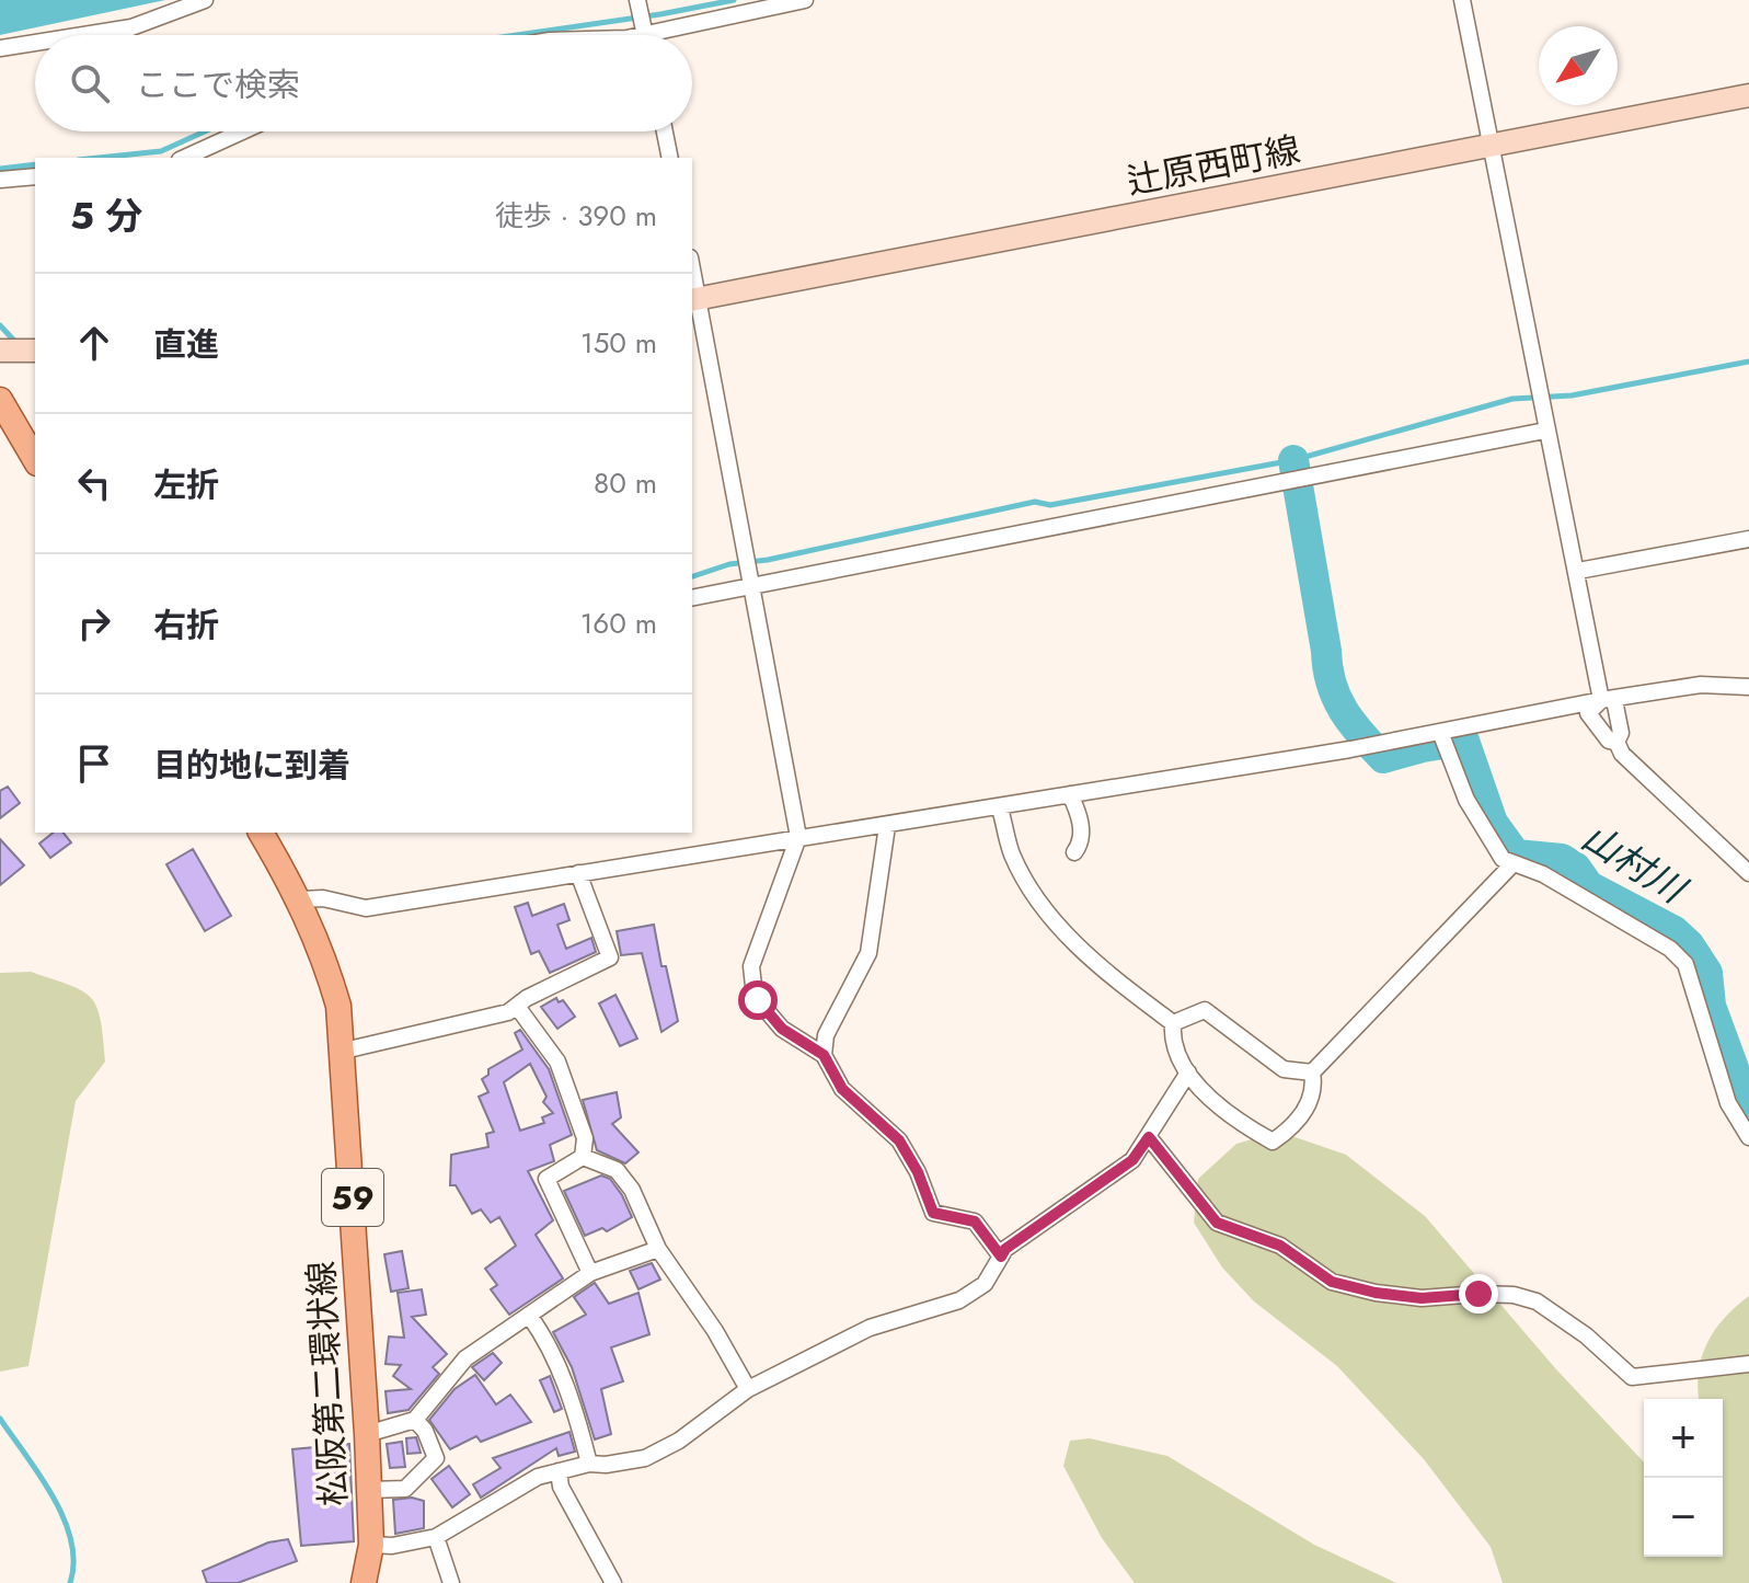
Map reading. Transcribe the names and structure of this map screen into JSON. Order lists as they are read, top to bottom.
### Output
{
  "streets": {
    "main road": ["辻原西町線", "59", "松阪第二環状線"]
  },
  "water": ["山村川"],
  "north": "bottom left",
  "page": {
    "search": "ここで検索",
    "heading": ["5 分", "徒歩 · 390 m"],
    "list": [
      ["直進", "150 m"],
      ["左折", "80 m"],
      ["右折", "160 m"],
      "目的地に到着"
    ],
    "map_buttons": ["+", "−"]
  }
}
